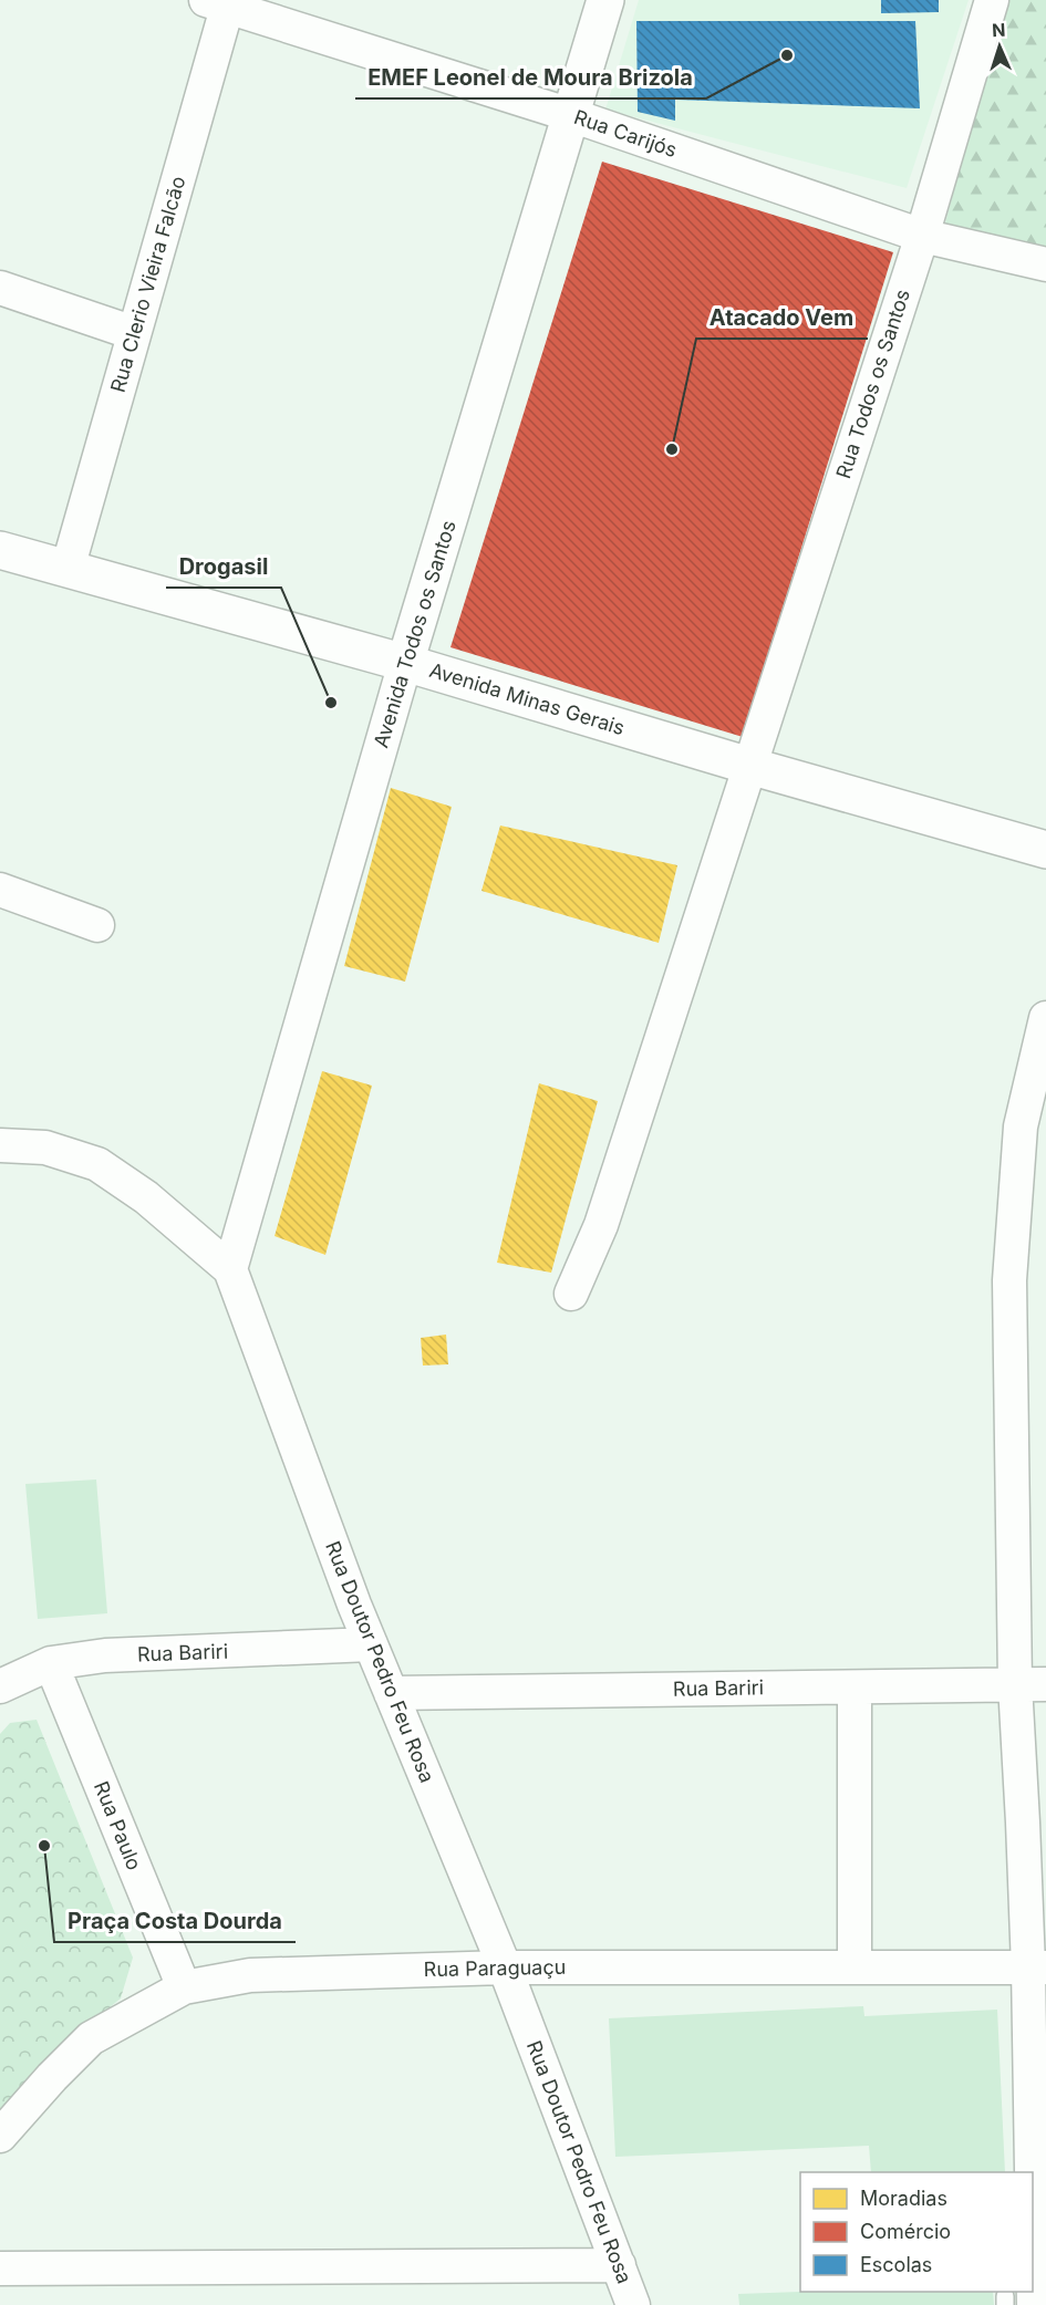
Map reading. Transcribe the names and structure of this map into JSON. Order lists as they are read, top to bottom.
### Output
{
  "streets": {
    "street": [
      "Rua Carijós",
      "Rua Clerio Vieira Falcão",
      "Rua Todos os Santos",
      "Avenida Todos os Santos",
      "Avenida Minas Gerais",
      "Rua Bariri",
      "Rua Doutor Pedro Feu Rosa",
      "Rua Paulo",
      "Rua Paraguaçu"
    ]
  },
  "crossings": [
    ["Rua Carijós", "Rua Clerio Vieira Falcão"],
    ["Rua Carijós", "Rua Todos os Santos"],
    ["Rua Carijós", "Avenida Todos os Santos"],
    ["Rua Clerio Vieira Falcão", "Avenida Minas Gerais"],
    ["Rua Todos os Santos", "Avenida Minas Gerais"],
    ["Avenida Todos os Santos", "Avenida Minas Gerais"],
    ["Avenida Todos os Santos", "Rua Doutor Pedro Feu Rosa"],
    ["Rua Bariri", "Rua Doutor Pedro Feu Rosa"],
    ["Rua Bariri", "Rua Paulo"],
    ["Rua Doutor Pedro Feu Rosa", "Rua Paraguaçu"],
    ["Rua Paulo", "Rua Paraguaçu"]
  ],
  "places": [
    "EMEF Leonel de Moura Brizola",
    "Atacado Vem",
    "Drogasil",
    "Praça Costa Dourda"
  ],
  "legend": ["Moradias", "Comércio", "Escolas"],
  "north": "top"
}
